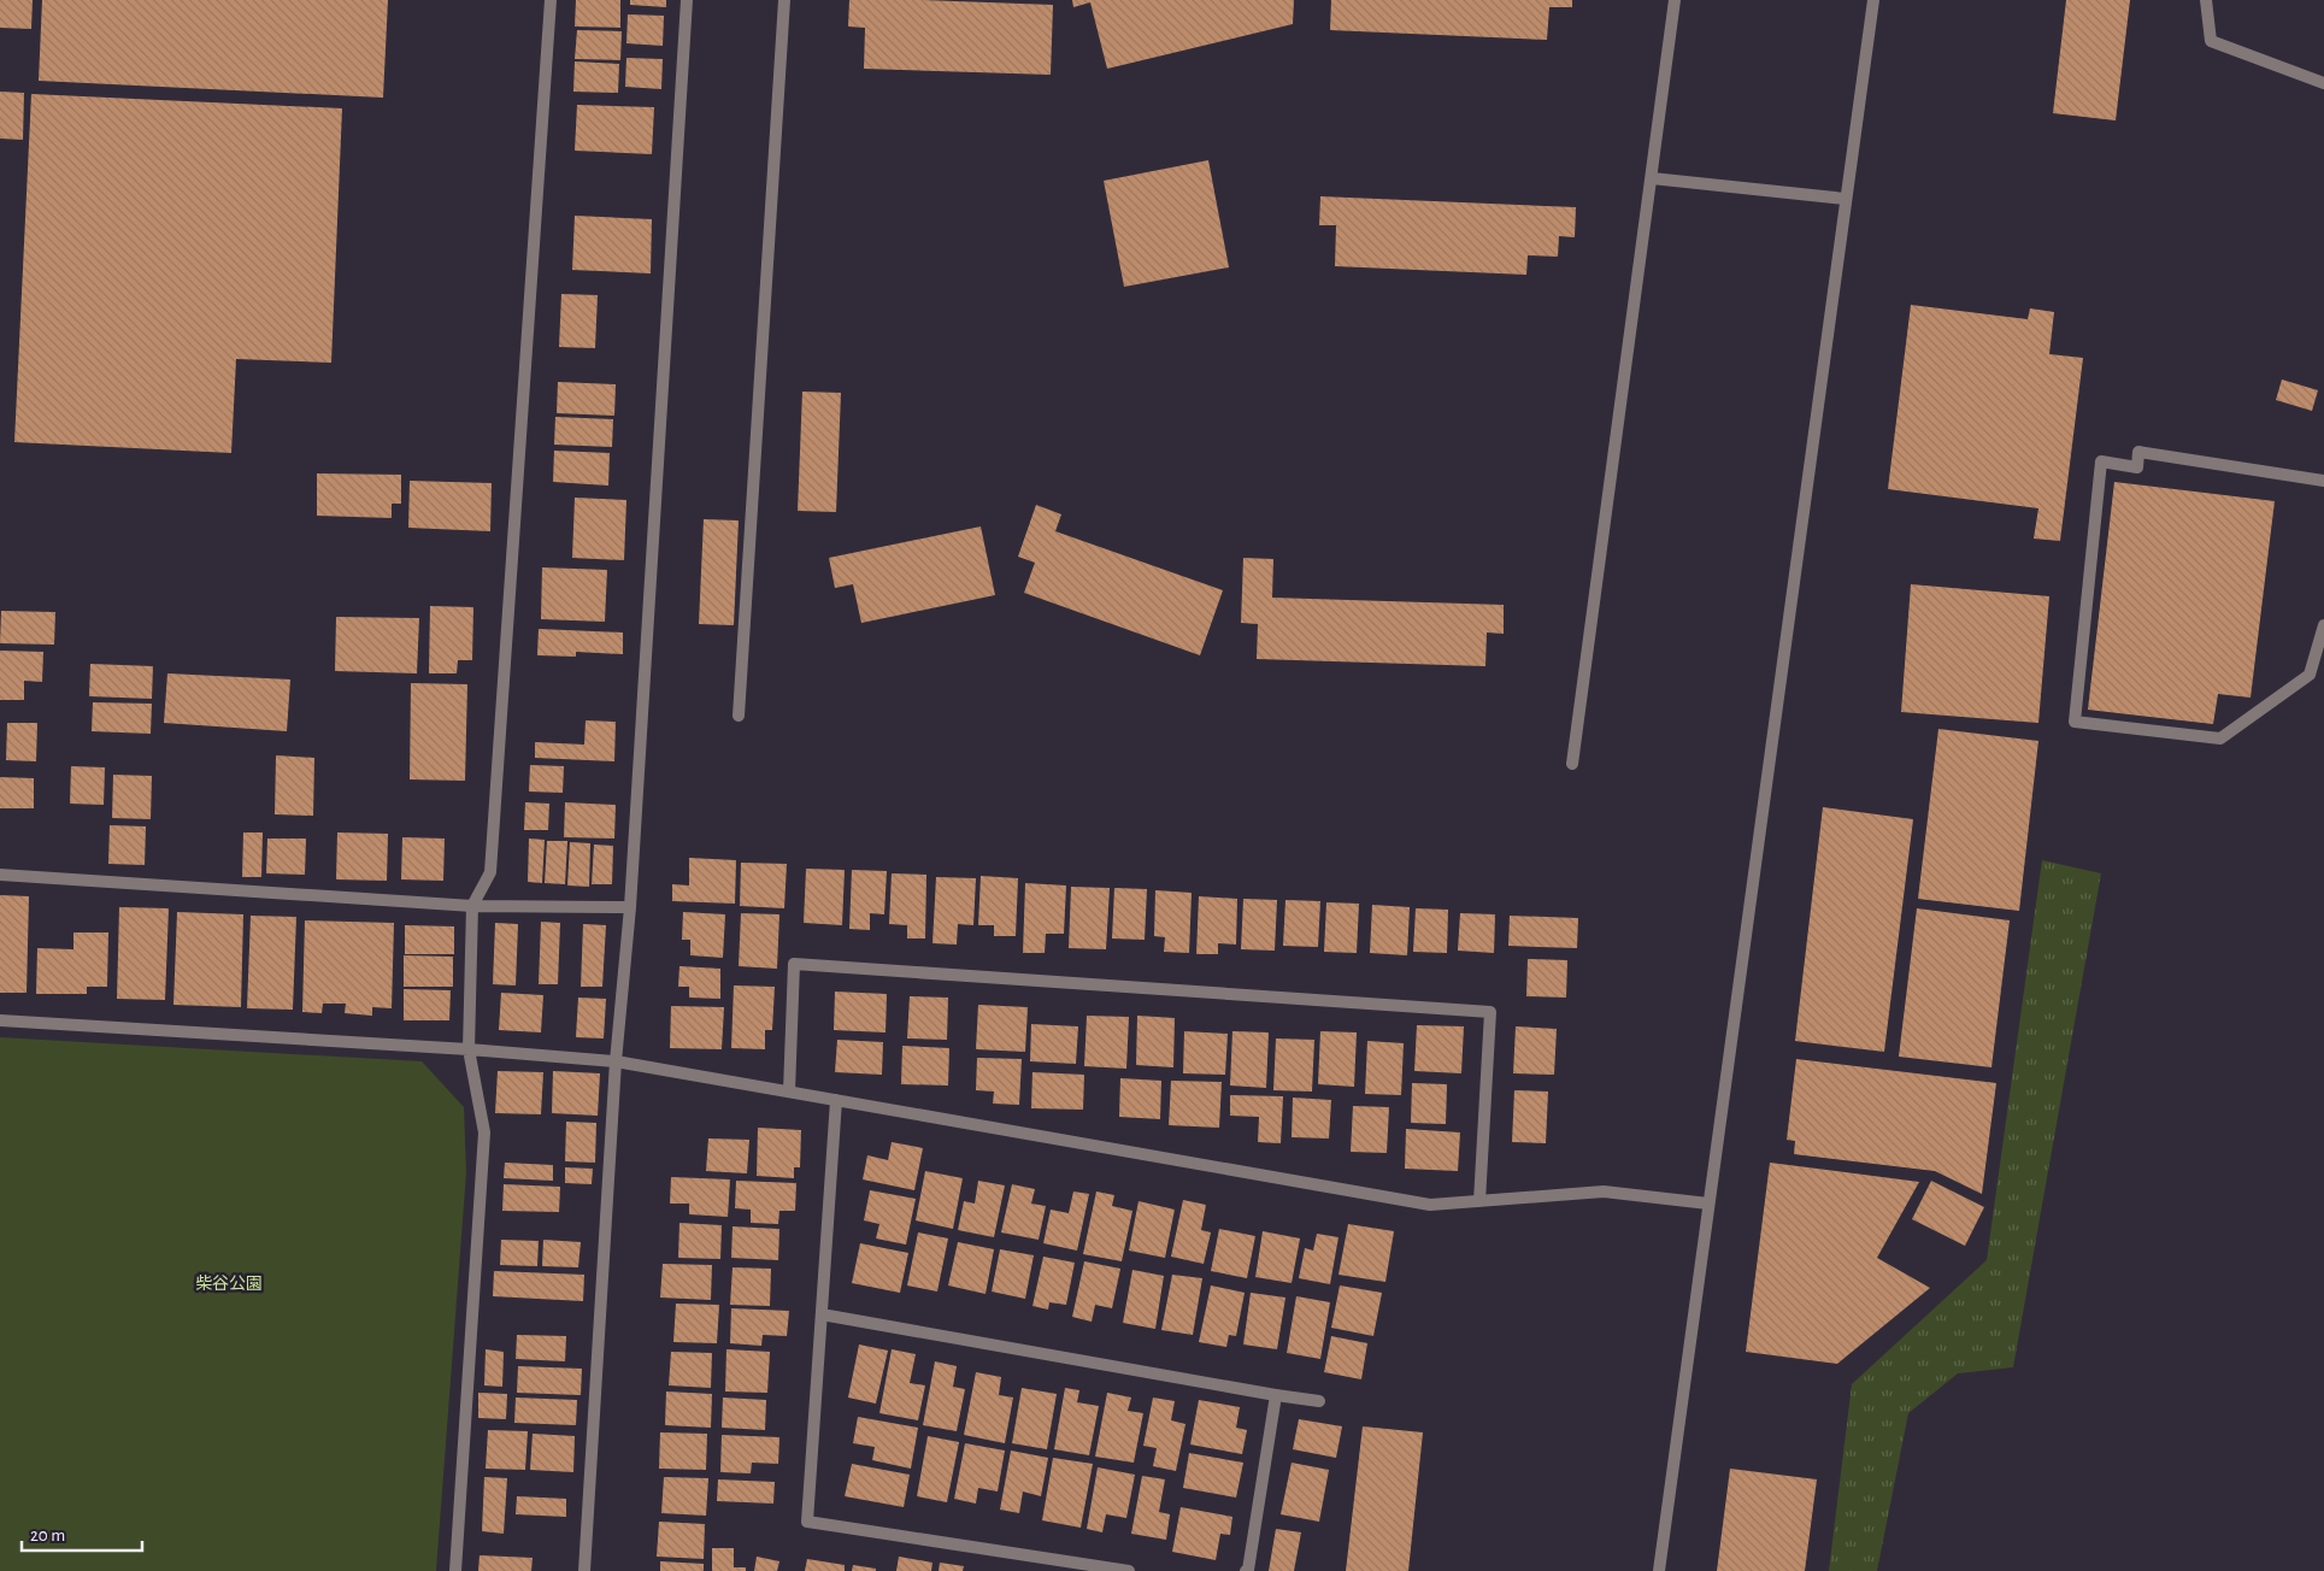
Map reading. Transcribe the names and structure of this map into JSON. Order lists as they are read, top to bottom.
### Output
{
  "parks": ["柴谷公園"],
  "scale_bar": "20 m"
}
